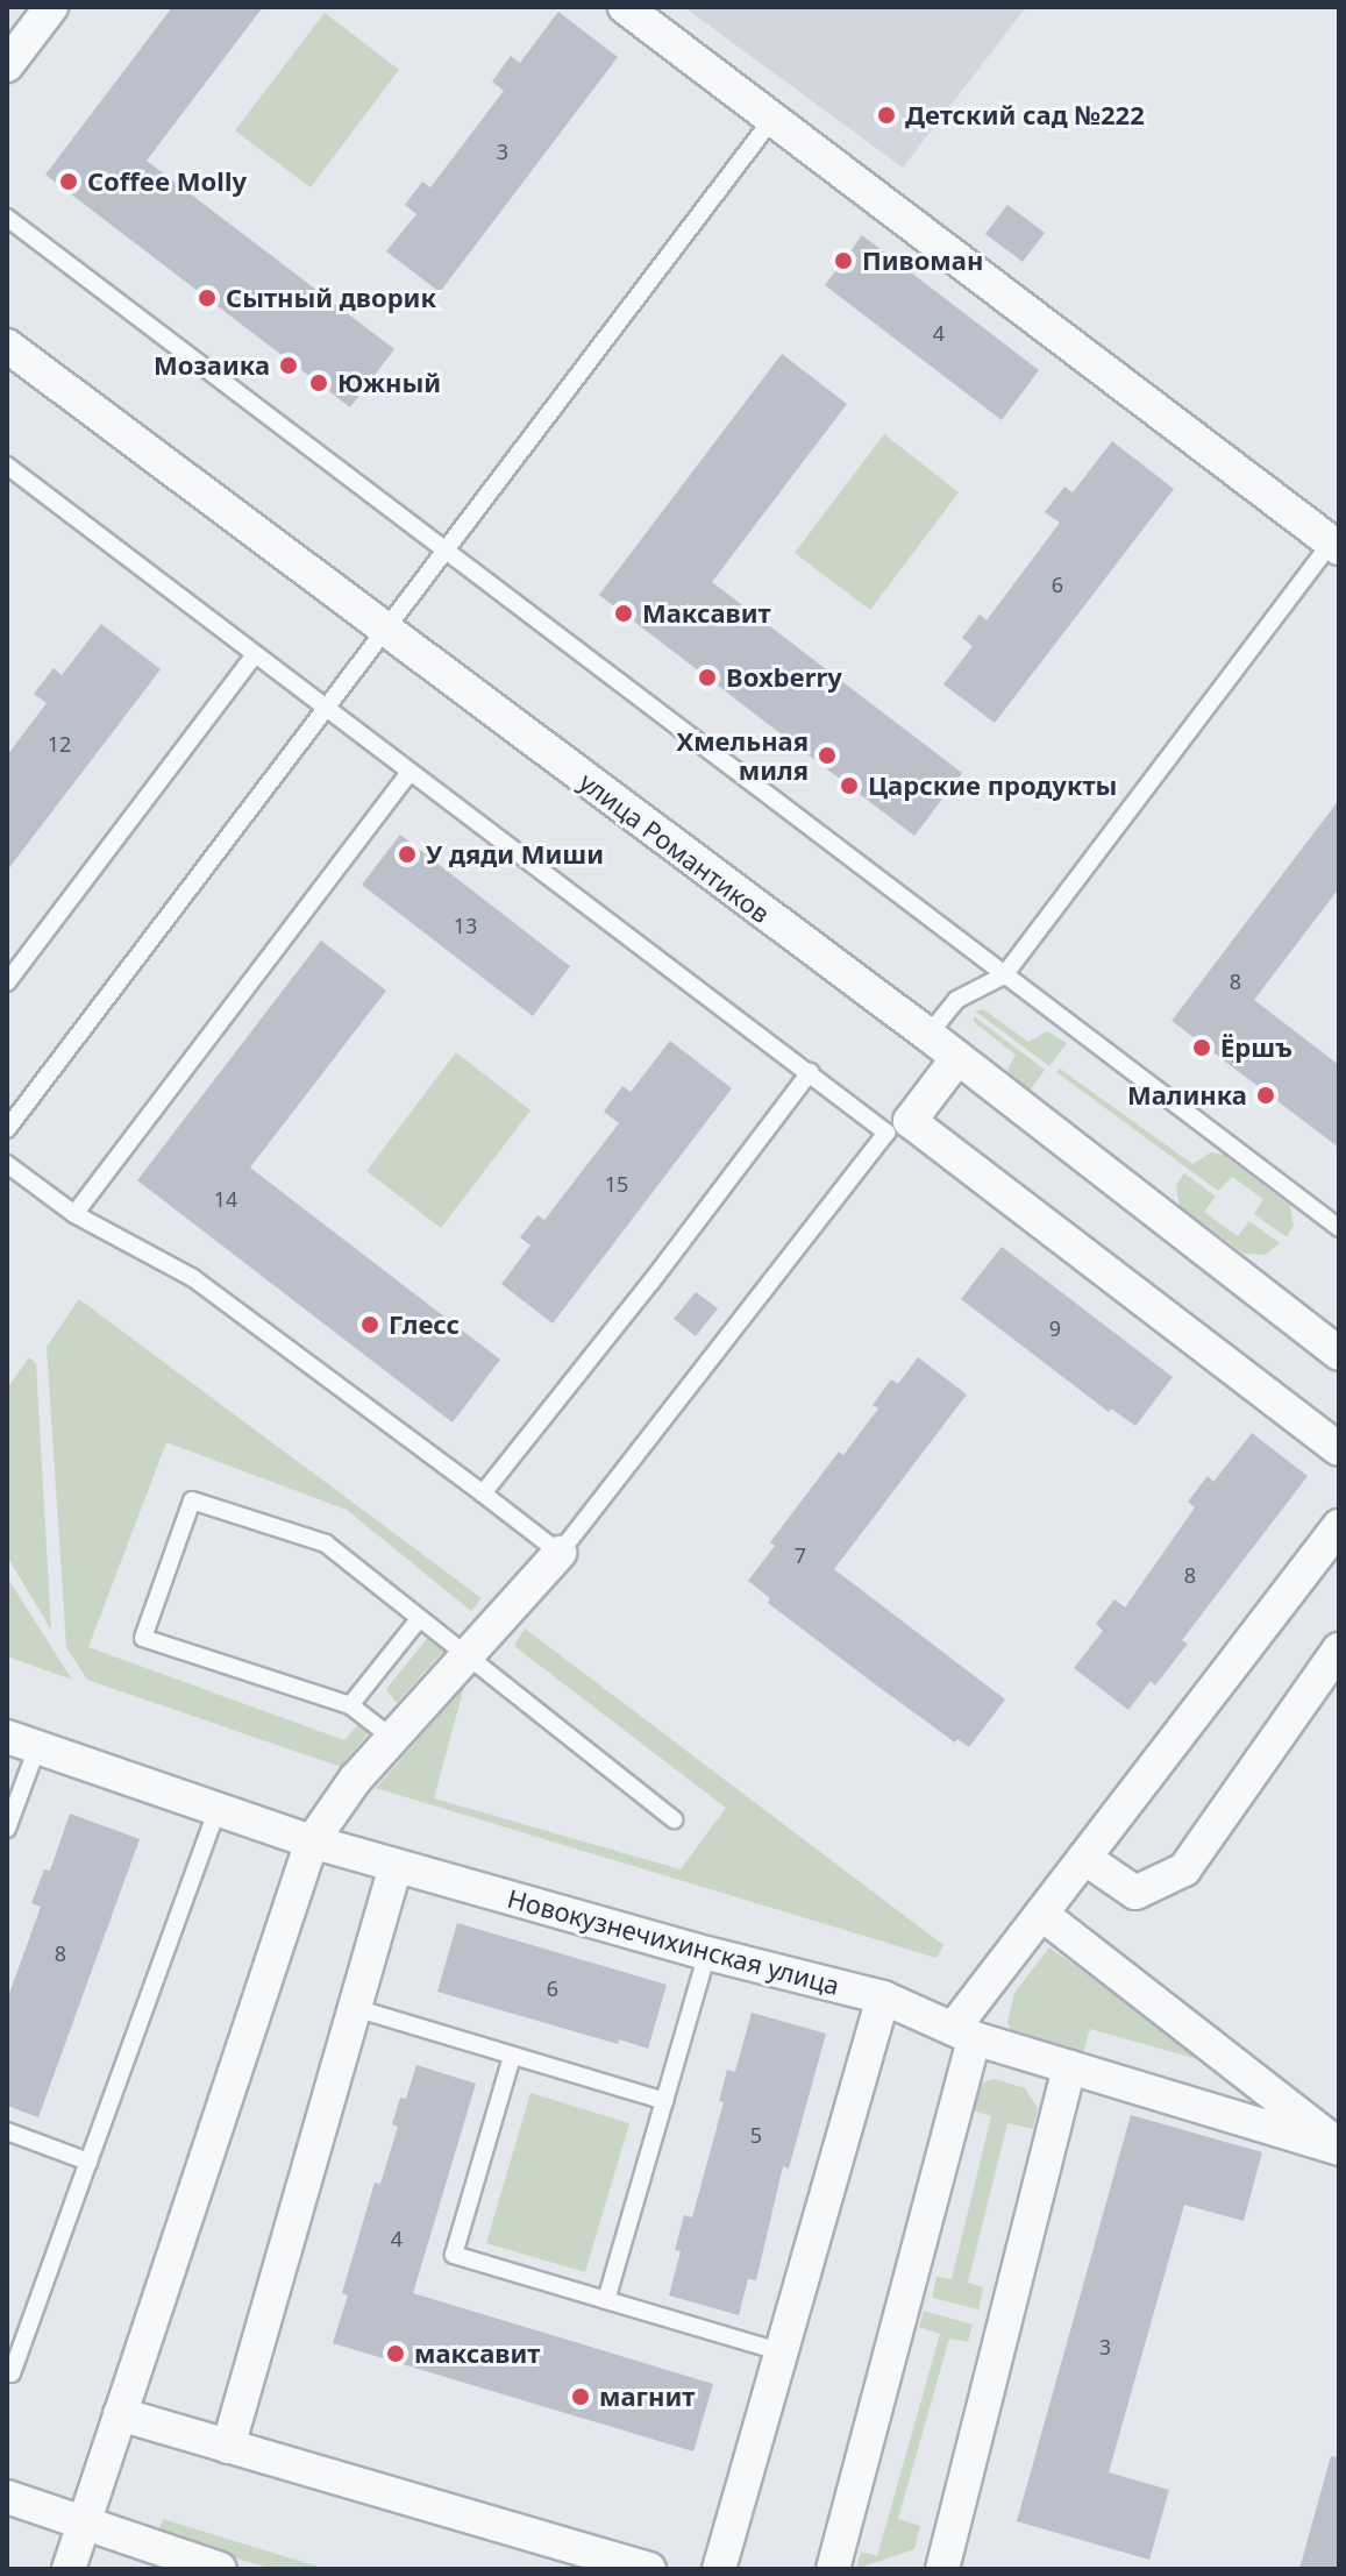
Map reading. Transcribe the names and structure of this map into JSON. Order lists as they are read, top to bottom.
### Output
{
  "streets": {
    "street": ["улица Романтиков", "Новокузнечихинская улица"]
  },
  "places": [
    "Детский сад №222",
    "Coffee Molly",
    "Пивоман",
    "Сытный дворик",
    "Мозаика",
    "Южный",
    "Максавит",
    "Boxberry",
    "Хмельная миля",
    "Царские продукты",
    "У дяди Миши",
    "Ёршъ",
    "Малинка",
    "Глесс",
    "максавит",
    "магнит"
  ],
  "house_numbers": [
    "3",
    "4",
    "6",
    "12",
    "13",
    "8",
    "15",
    "14",
    "9",
    "7",
    "8",
    "8",
    "6",
    "5",
    "4",
    "3"
  ]
}
